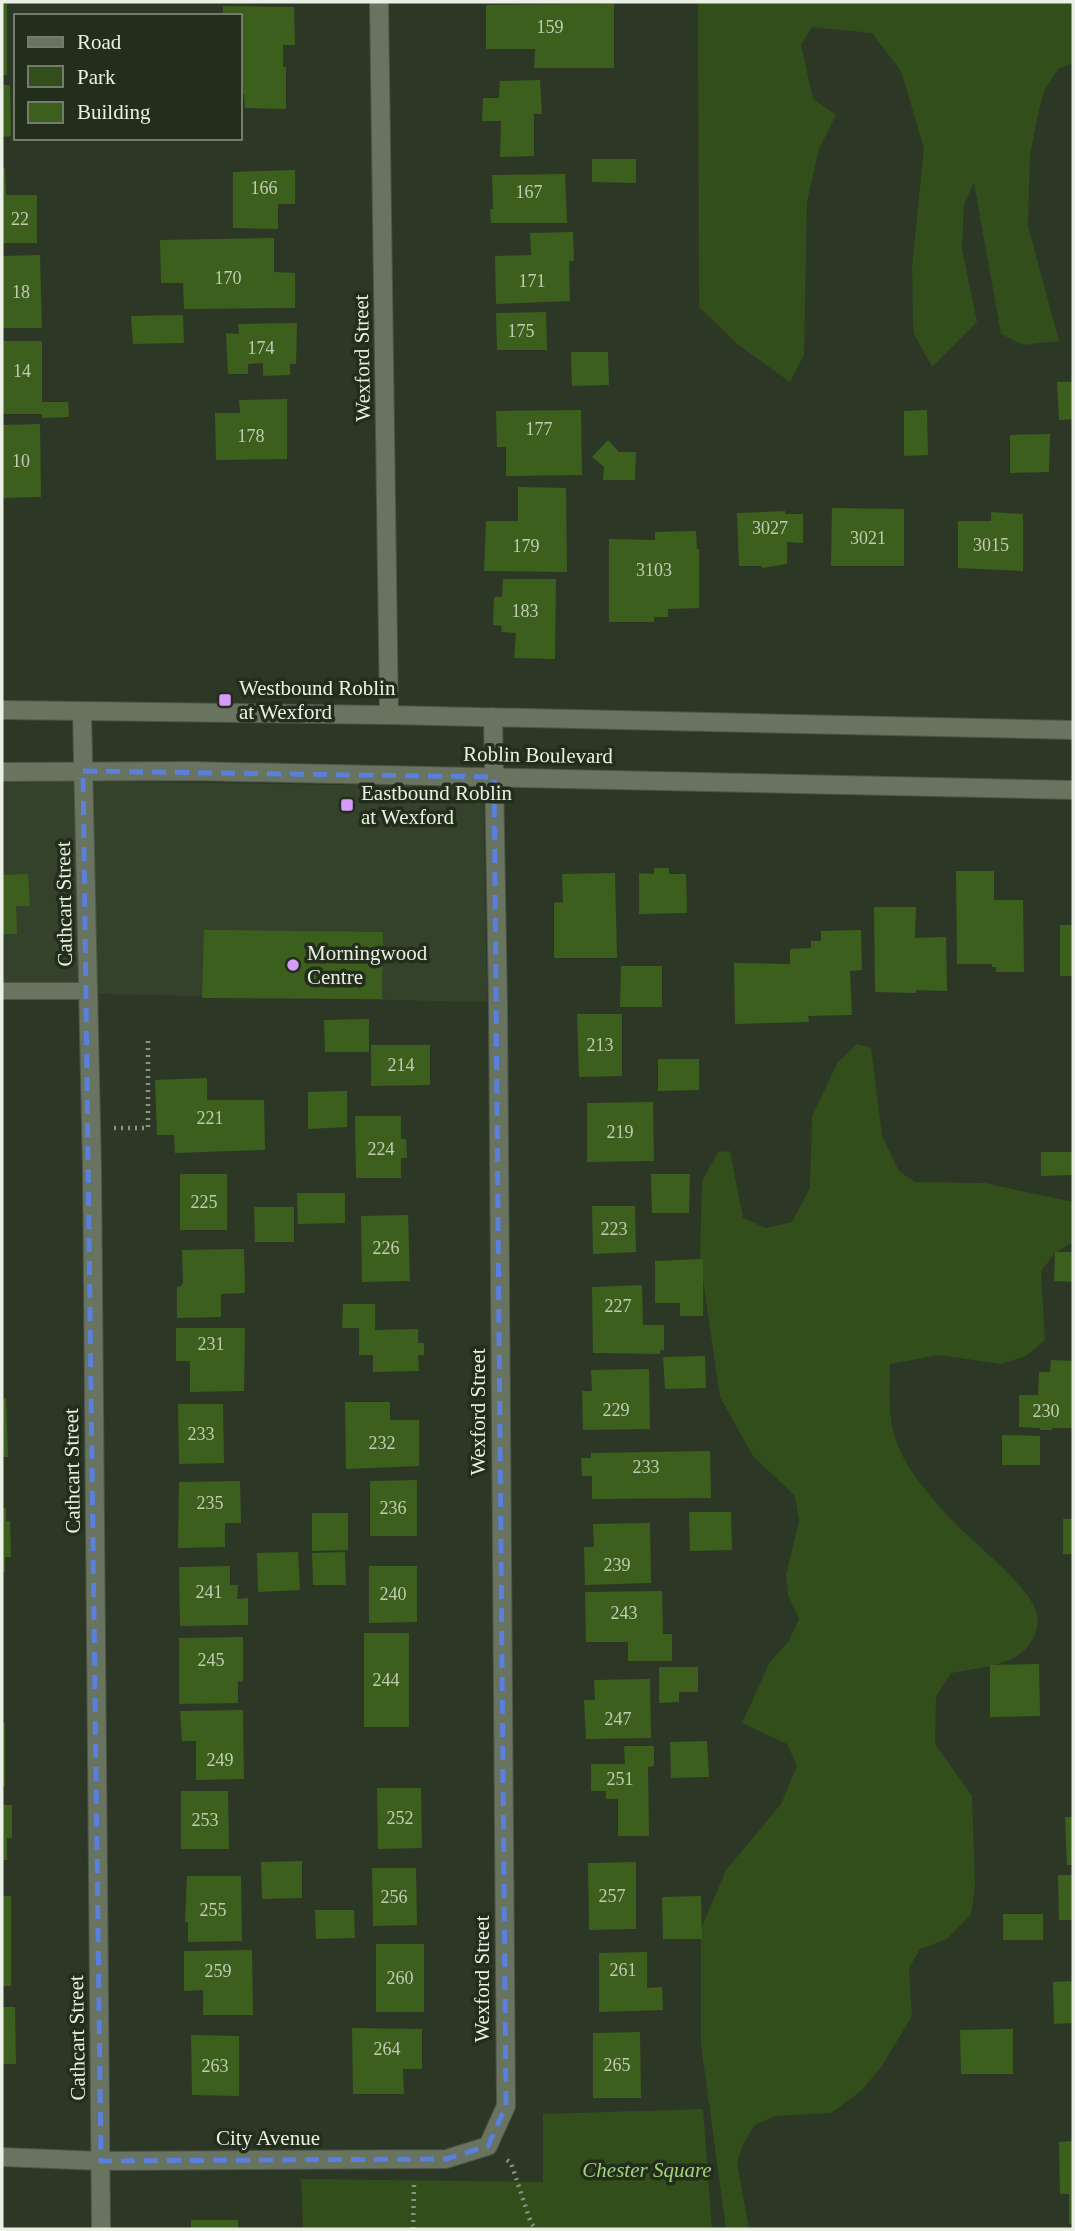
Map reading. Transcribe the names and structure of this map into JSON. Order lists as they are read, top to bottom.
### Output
{
  "streets": {
    "street": [
      "Wexford Street",
      "Roblin Boulevard",
      "Cathcart Street",
      "City Avenue"
    ]
  },
  "crossings": [
    ["Wexford Street", "Roblin Boulevard"],
    ["Wexford Street", "City Avenue"],
    ["Roblin Boulevard", "Cathcart Street"],
    ["Cathcart Street", "City Avenue"]
  ],
  "parks": ["Chester Square"],
  "places": {
    "transit": ["Westbound Roblin at Wexford", "Eastbound Roblin at Wexford"],
    "other": ["Morningwood Centre"]
  },
  "house_numbers": [
    "159",
    "166",
    "167",
    "22",
    "170",
    "171",
    "18",
    "175",
    "174",
    "14",
    "177",
    "178",
    "10",
    "3027",
    "3021",
    "3015",
    "179",
    "3103",
    "183",
    "213",
    "214",
    "221",
    "219",
    "224",
    "225",
    "223",
    "226",
    "227",
    "231",
    "229",
    "230",
    "233",
    "232",
    "233",
    "235",
    "236",
    "239",
    "241",
    "240",
    "243",
    "245",
    "244",
    "247",
    "249",
    "251",
    "252",
    "253",
    "257",
    "256",
    "255",
    "261",
    "259",
    "260",
    "264",
    "265",
    "263"
  ],
  "legend": ["Road", "Park", "Building"]
}
